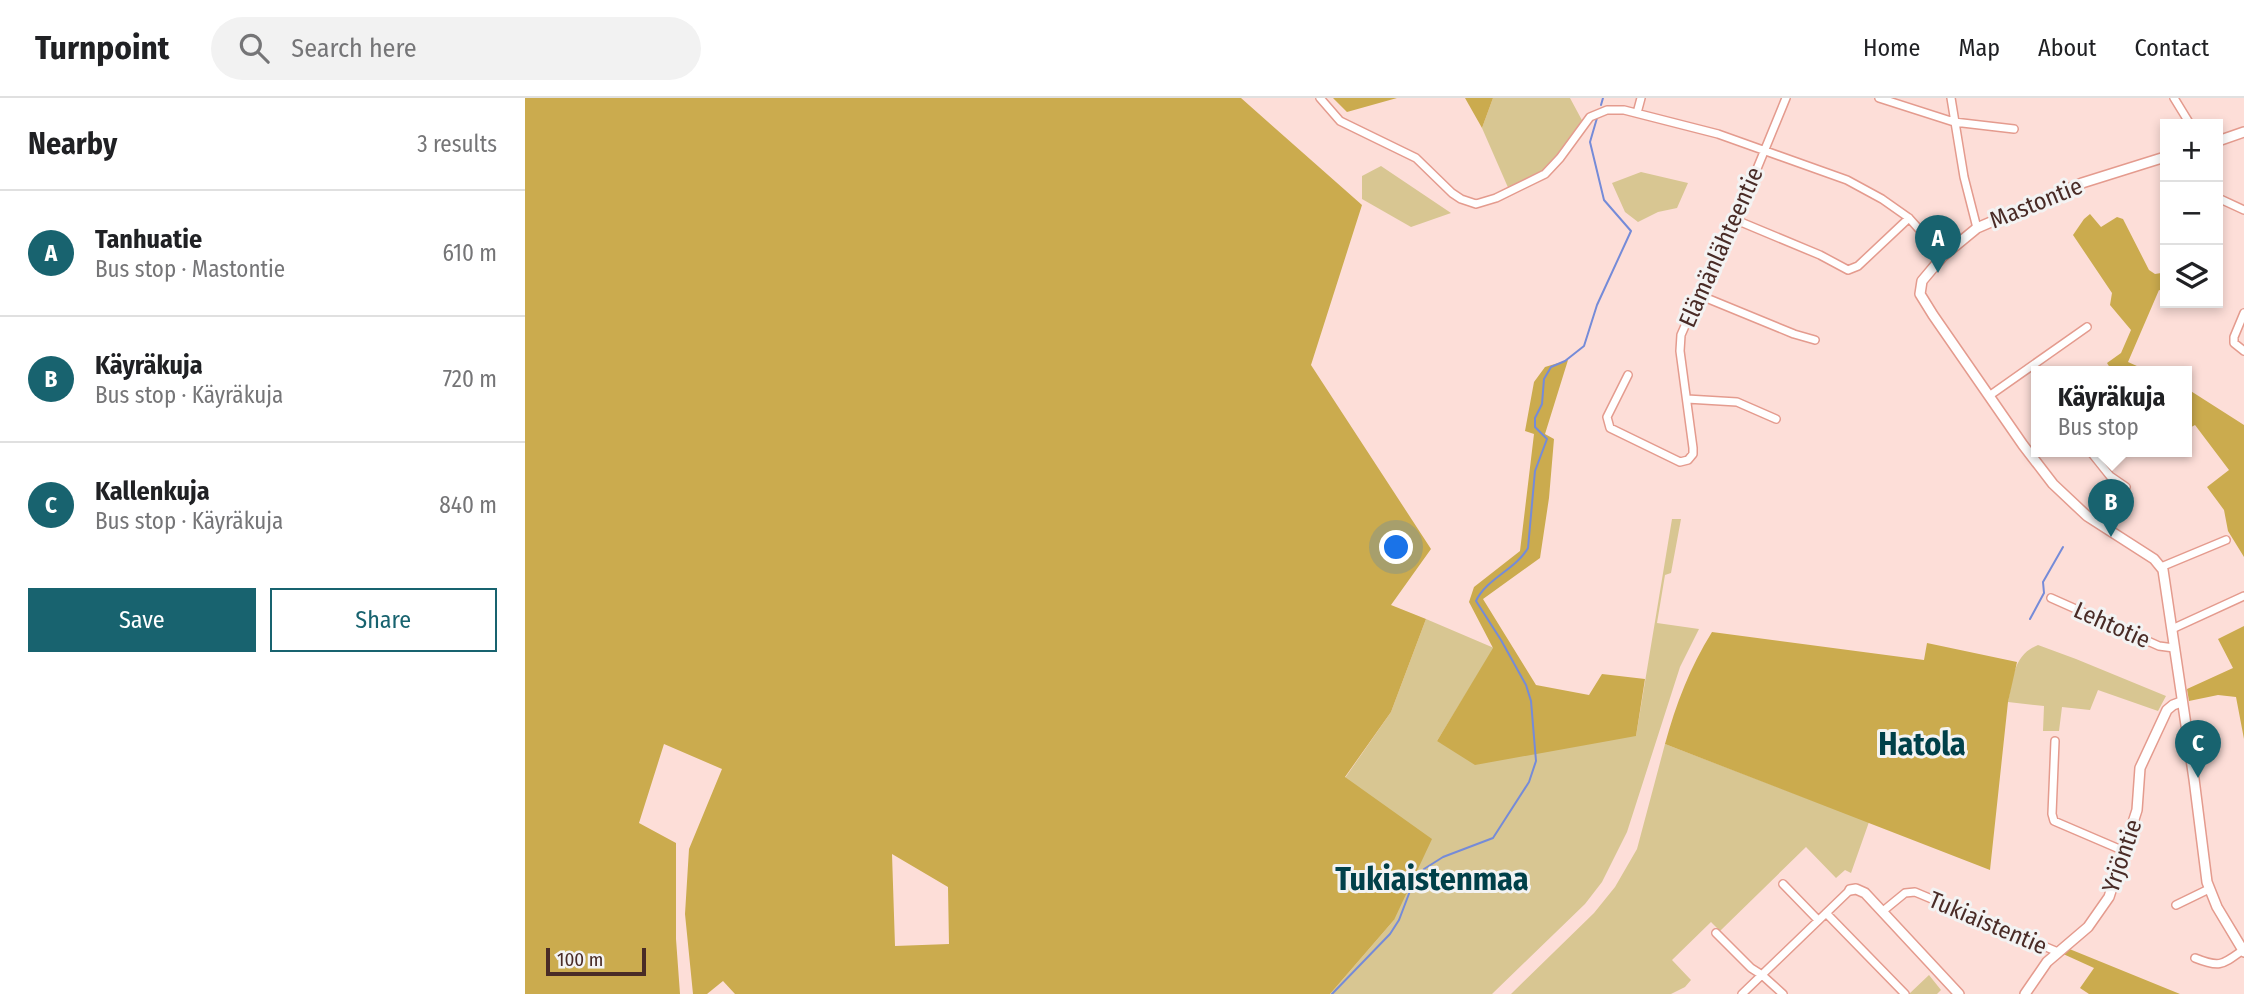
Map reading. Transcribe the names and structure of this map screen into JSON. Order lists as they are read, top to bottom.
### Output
{
  "streets": {
    "street": [
      "Mastontie",
      "Elämänlähteentie",
      "Lehtotie",
      "Yrjöntie",
      "Tukiaistentie"
    ]
  },
  "crossings": [
    ["Yrjöntie", "Tukiaistentie"]
  ],
  "districts": ["Hatola", "Tukiaistenmaa"],
  "scale_bar": "100 m",
  "page": {
    "header": "Turnpoint",
    "search": "Search here",
    "nav": [
      "Home",
      "Map",
      "About",
      "Contact"
    ],
    "heading": ["Nearby", "3 results"],
    "map_buttons": ["+", "−"],
    "list": [
      {
        "mark": "A",
        "name": "Tanhuatie",
        "note": "Bus stop · Mastontie",
        "value": "610 m"
      },
      {
        "mark": "B",
        "name": "Käyräkuja",
        "note": "Bus stop · Käyräkuja",
        "value": "720 m"
      },
      {
        "mark": "C",
        "name": "Kallenkuja",
        "note": "Bus stop · Käyräkuja",
        "value": "840 m"
      }
    ],
    "pins": ["A", "B", "C"],
    "popup": ["Käyräkuja", "Bus stop"],
    "buttons": ["Save", "Share"],
    "scale": "100 m"
  }
}
